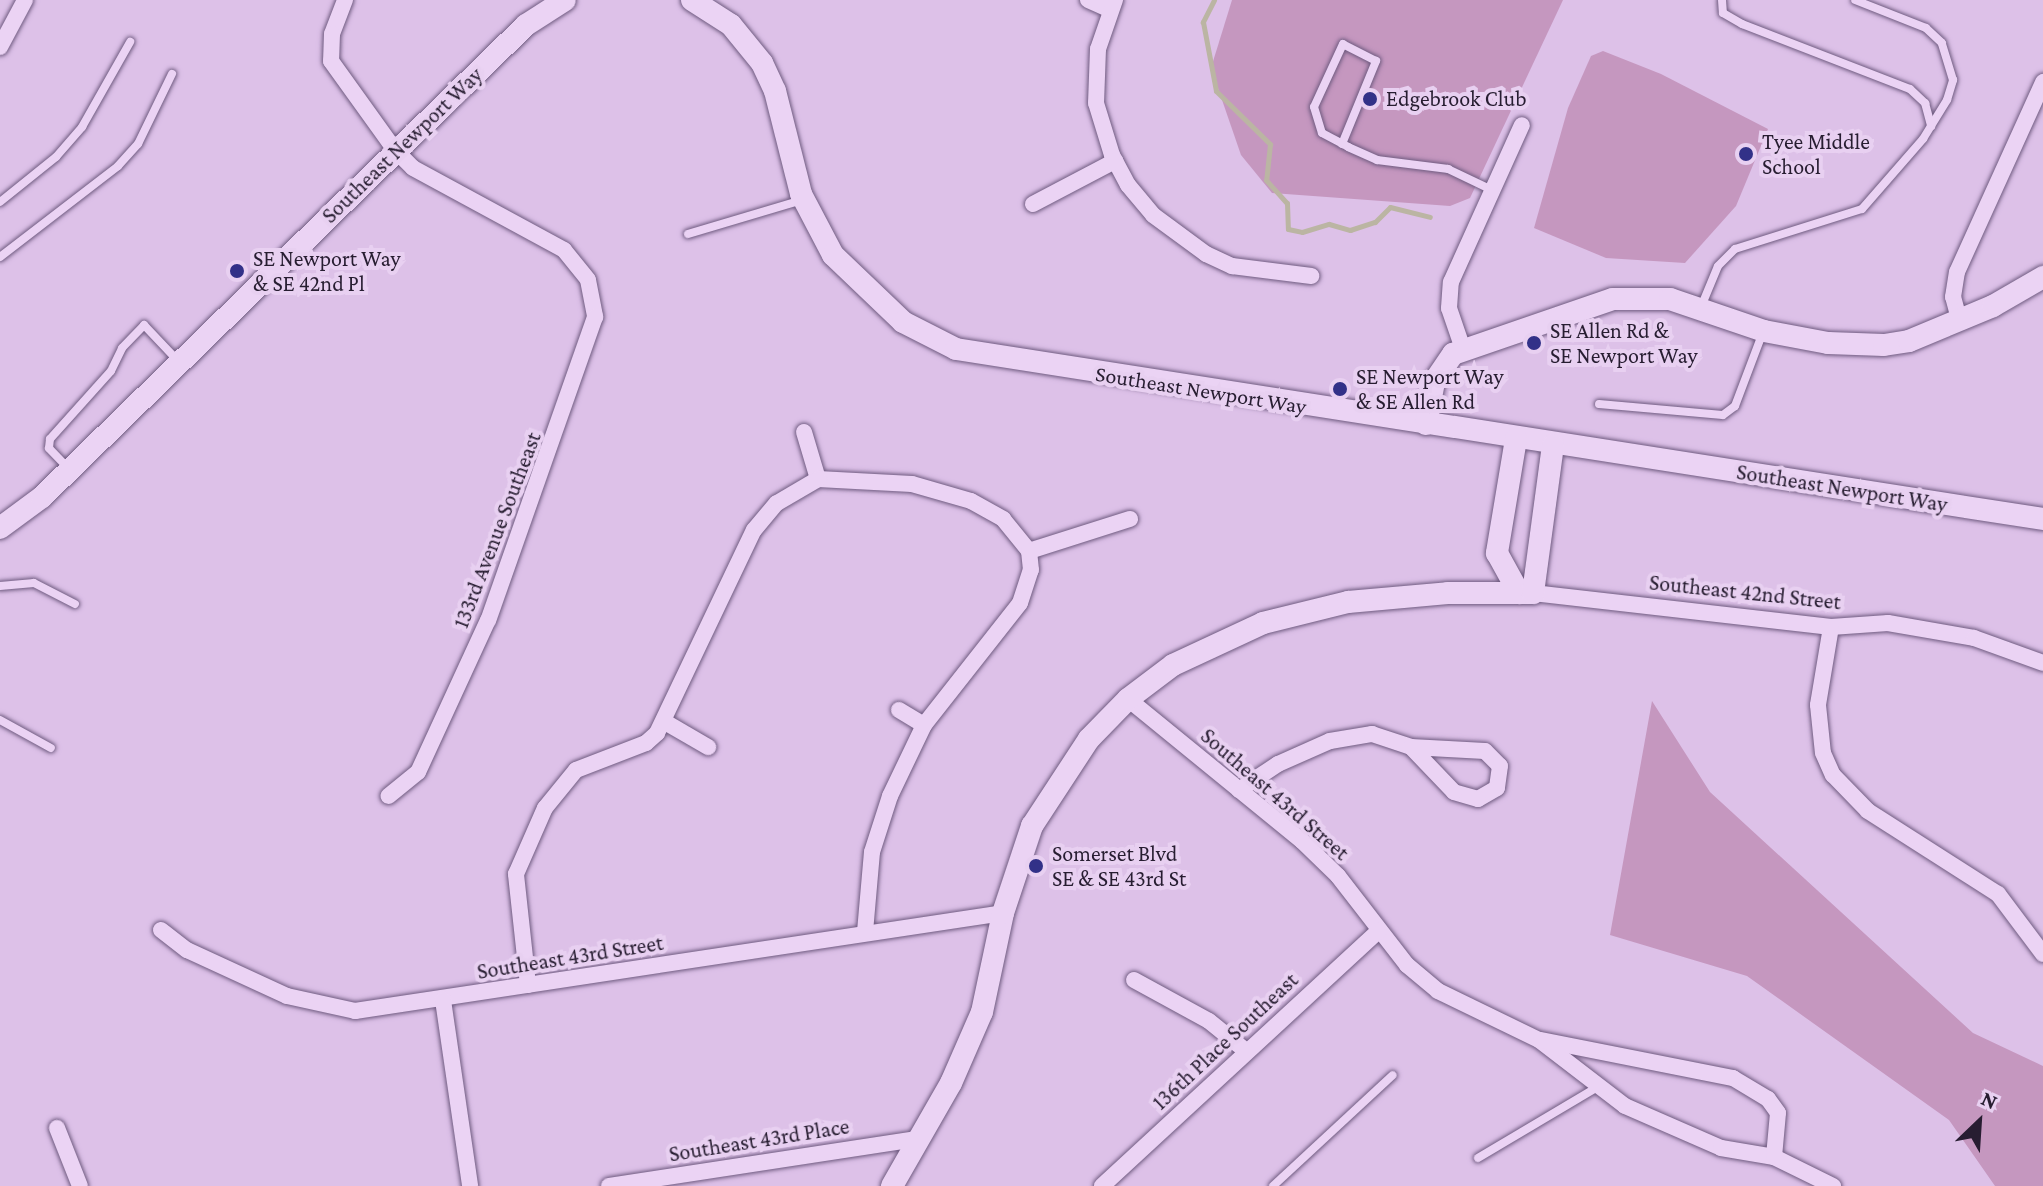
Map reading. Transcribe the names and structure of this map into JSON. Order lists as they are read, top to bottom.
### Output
{
  "streets": {
    "main road": ["Southeast Newport Way"],
    "street": [
      "133rd Avenue Southeast",
      "Southeast 42nd Street",
      "Southeast 43rd Street",
      "136th Place Southeast",
      "Southeast 43rd Place"
    ]
  },
  "crossings": [
    ["Southeast Newport Way", "133rd Avenue Southeast"],
    ["Southeast 43rd Street", "136th Place Southeast"]
  ],
  "places": [
    "Edgebrook Club",
    "Tyee Middle School",
    "SE Newport Way & SE 42nd Pl",
    "SE Allen Rd & SE Newport Way",
    "SE Newport Way & SE Allen Rd",
    "Somerset Blvd SE & SE 43rd St"
  ],
  "north": "top right"
}
